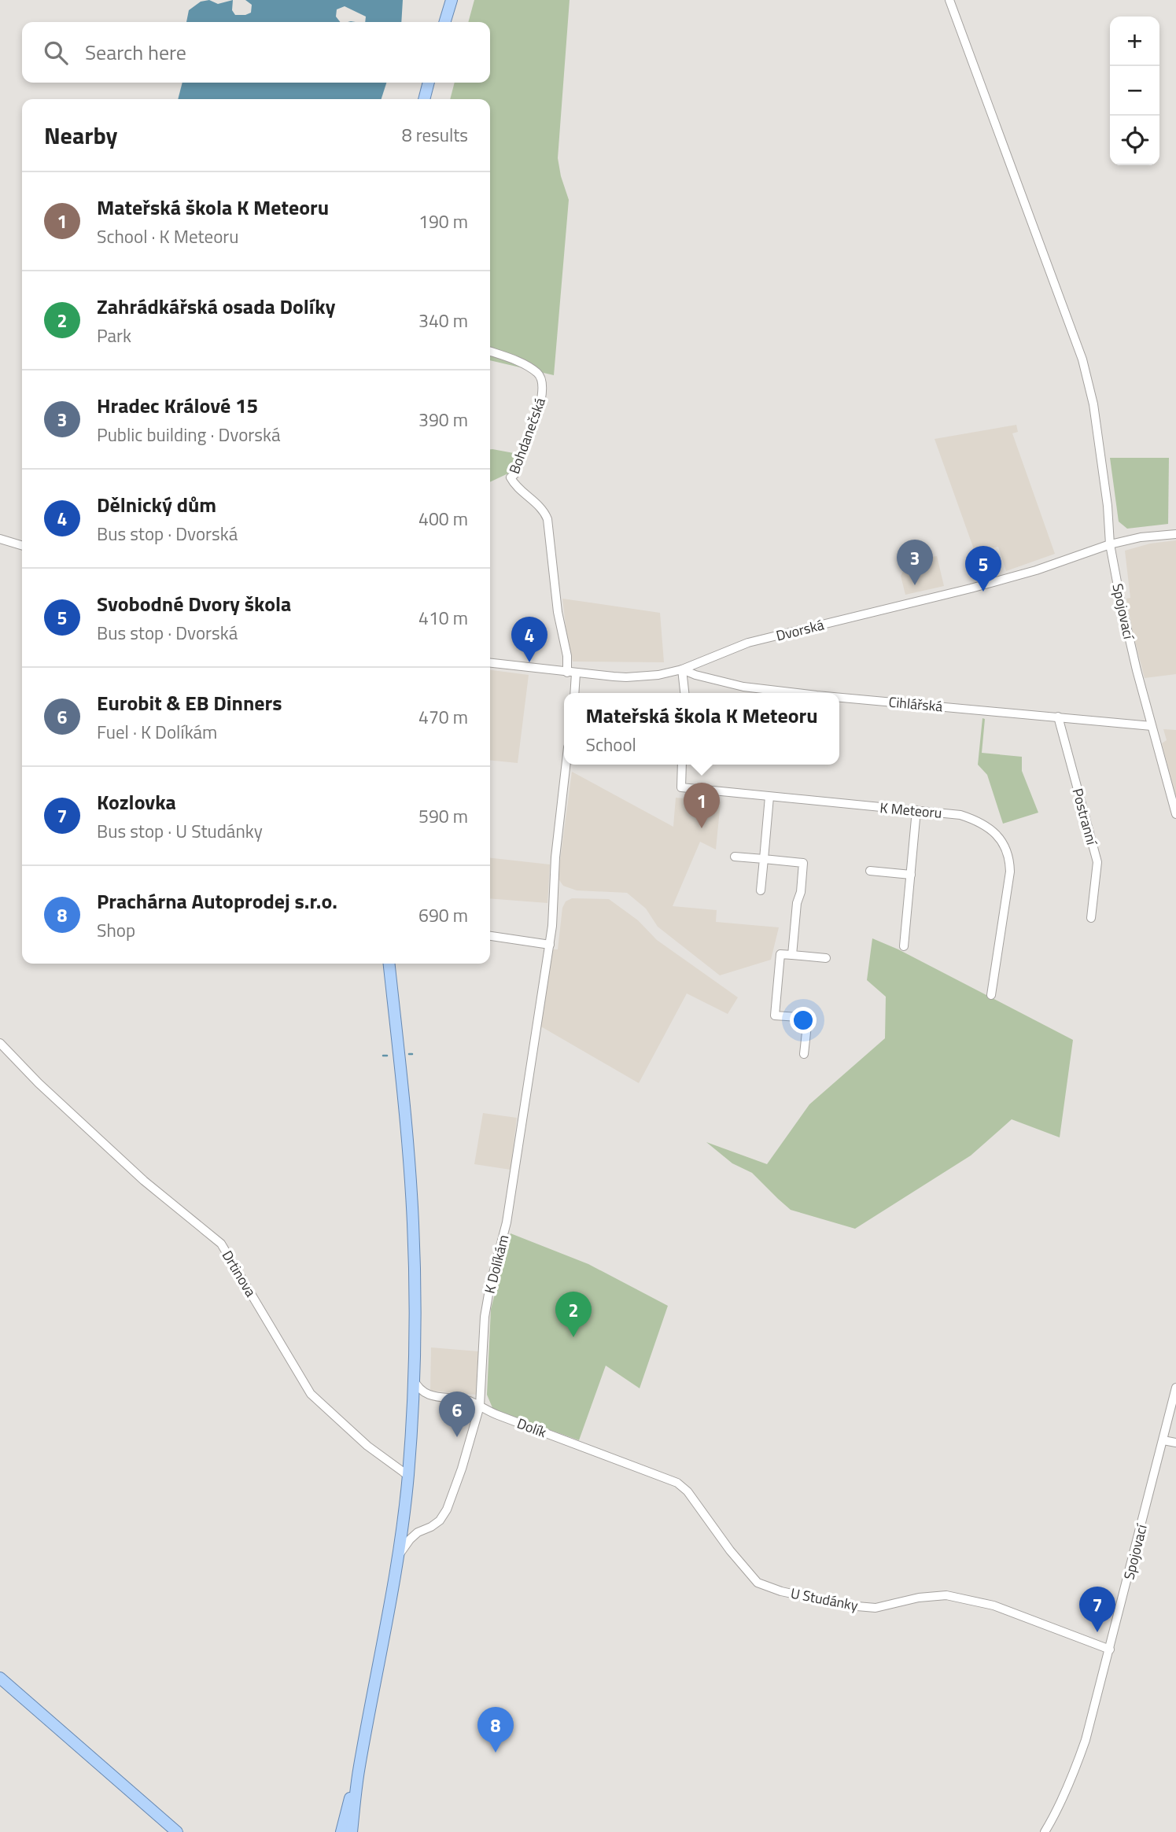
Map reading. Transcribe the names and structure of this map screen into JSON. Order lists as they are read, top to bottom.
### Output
{
  "streets": {
    "street": [
      "Bohdanečská",
      "Spojovací",
      "Dvorská",
      "Cihlářská",
      "K Meteoru",
      "Postranní",
      "K Dolíkám",
      "Drtinova",
      "Dolík",
      "U Studánky"
    ]
  },
  "crossings": [
    ["Bohdanečská", "Dvorská"],
    ["Spojovací", "Dvorská"],
    ["Spojovací", "Cihlářská"],
    ["Spojovací", "U Studánky"],
    ["Dvorská", "Cihlářská"],
    ["Cihlářská", "Postranní"],
    ["K Dolíkám", "Dolík"],
    ["Dolík", "U Studánky"]
  ],
  "page": {
    "map_buttons": ["+", "−"],
    "search": "Search here",
    "heading": ["Nearby", "8 results"],
    "list": [
      {
        "mark": "1",
        "name": "Mateřská škola K Meteoru",
        "note": "School · K Meteoru",
        "value": "190 m"
      },
      {
        "mark": "2",
        "name": "Zahrádkářská osada Dolíky",
        "note": "Park",
        "value": "340 m"
      },
      {
        "mark": "3",
        "name": "Hradec Králové 15",
        "note": "Public building · Dvorská",
        "value": "390 m"
      },
      {
        "mark": "4",
        "name": "Dělnický dům",
        "note": "Bus stop · Dvorská",
        "value": "400 m"
      },
      {
        "mark": "5",
        "name": "Svobodné Dvory škola",
        "note": "Bus stop · Dvorská",
        "value": "410 m"
      },
      {
        "mark": "6",
        "name": "Eurobit & EB Dinners",
        "note": "Fuel · K Dolíkám",
        "value": "470 m"
      },
      {
        "mark": "7",
        "name": "Kozlovka",
        "note": "Bus stop · U Studánky",
        "value": "590 m"
      },
      {
        "mark": "8",
        "name": "Prachárna Autoprodej s.r.o.",
        "note": "Shop",
        "value": "690 m"
      }
    ],
    "pins": [
      "3",
      "5",
      "4",
      "1",
      "2",
      "6",
      "7",
      "8"
    ],
    "popup": ["Mateřská škola K Meteoru", "School"]
  }
}
